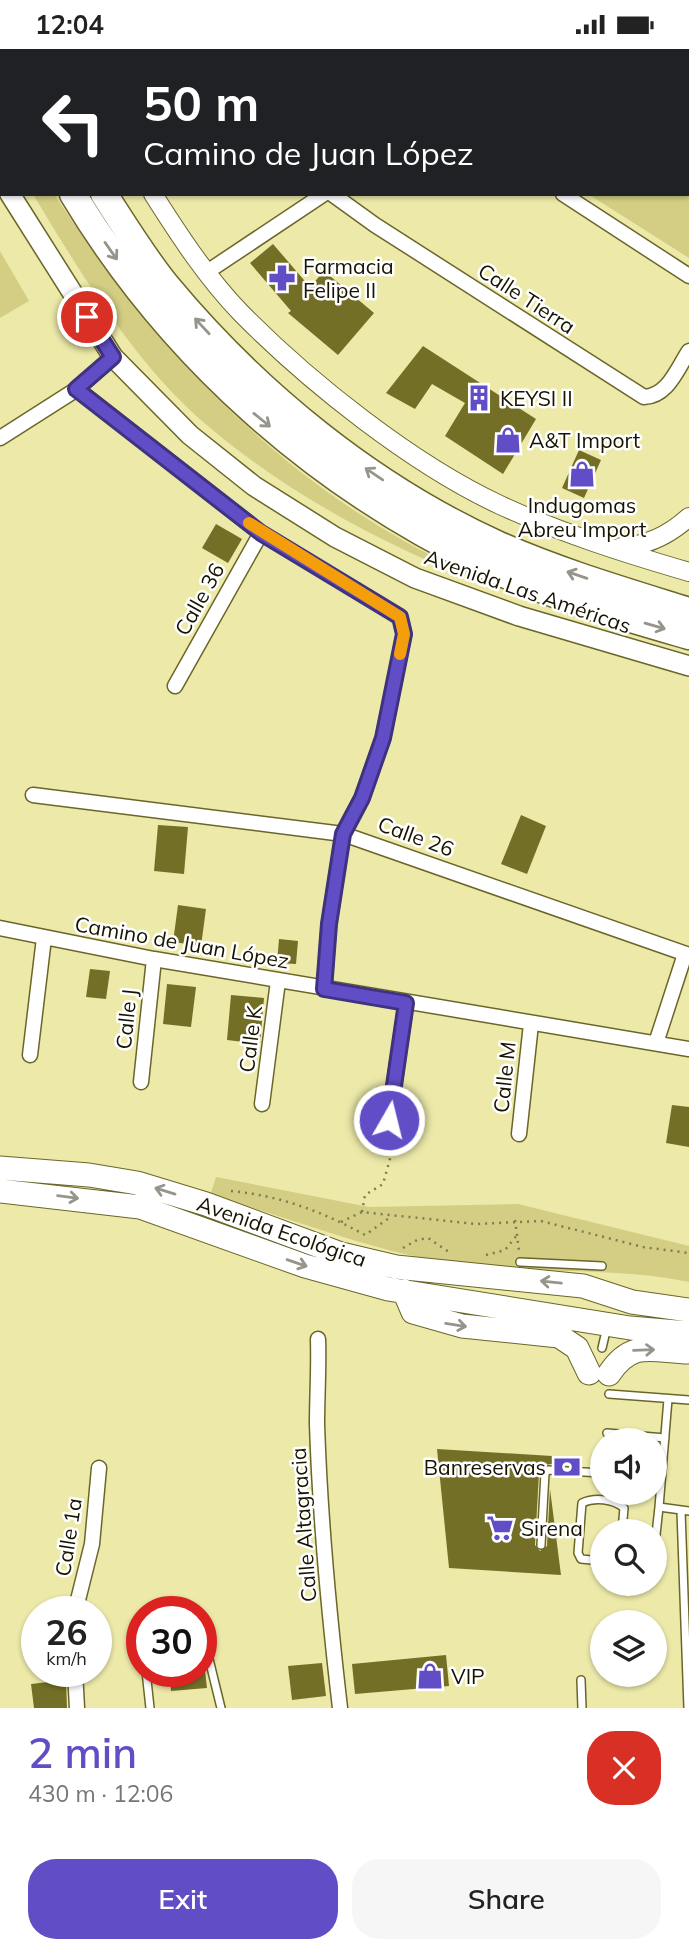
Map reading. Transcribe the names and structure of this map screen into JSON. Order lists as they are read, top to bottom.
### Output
{
  "streets": {
    "main road": ["Avenida Las Américas", "Avenida Ecológica"],
    "street": [
      "Calle Tierra",
      "Calle 36",
      "Calle 26",
      "Camino de Juan López",
      "Calle J",
      "Calle K",
      "Calle M",
      "Calle Altagracia",
      "Calle 1a"
    ]
  },
  "crossings": [
    ["Camino de Juan López", "Calle J"],
    ["Camino de Juan López", "Calle K"],
    ["Camino de Juan López", "Calle M"]
  ],
  "places": {
    "pharmacy": ["Farmacia Felipe II"],
    "building": ["KEYSI II"],
    "shop": ["A&T Import", "Indugomas Abreu Import", "VIP"],
    "bank": ["Banreservas"],
    "supermarket": ["Sirena"]
  },
  "page": {
    "status": "12:04",
    "turn": ["50 m", "Camino de Juan López"],
    "speed": "26 km/h",
    "limit": "30",
    "heading": ["2 min", "430 m · 12:06"],
    "buttons": ["Exit", "Share"]
  }
}
